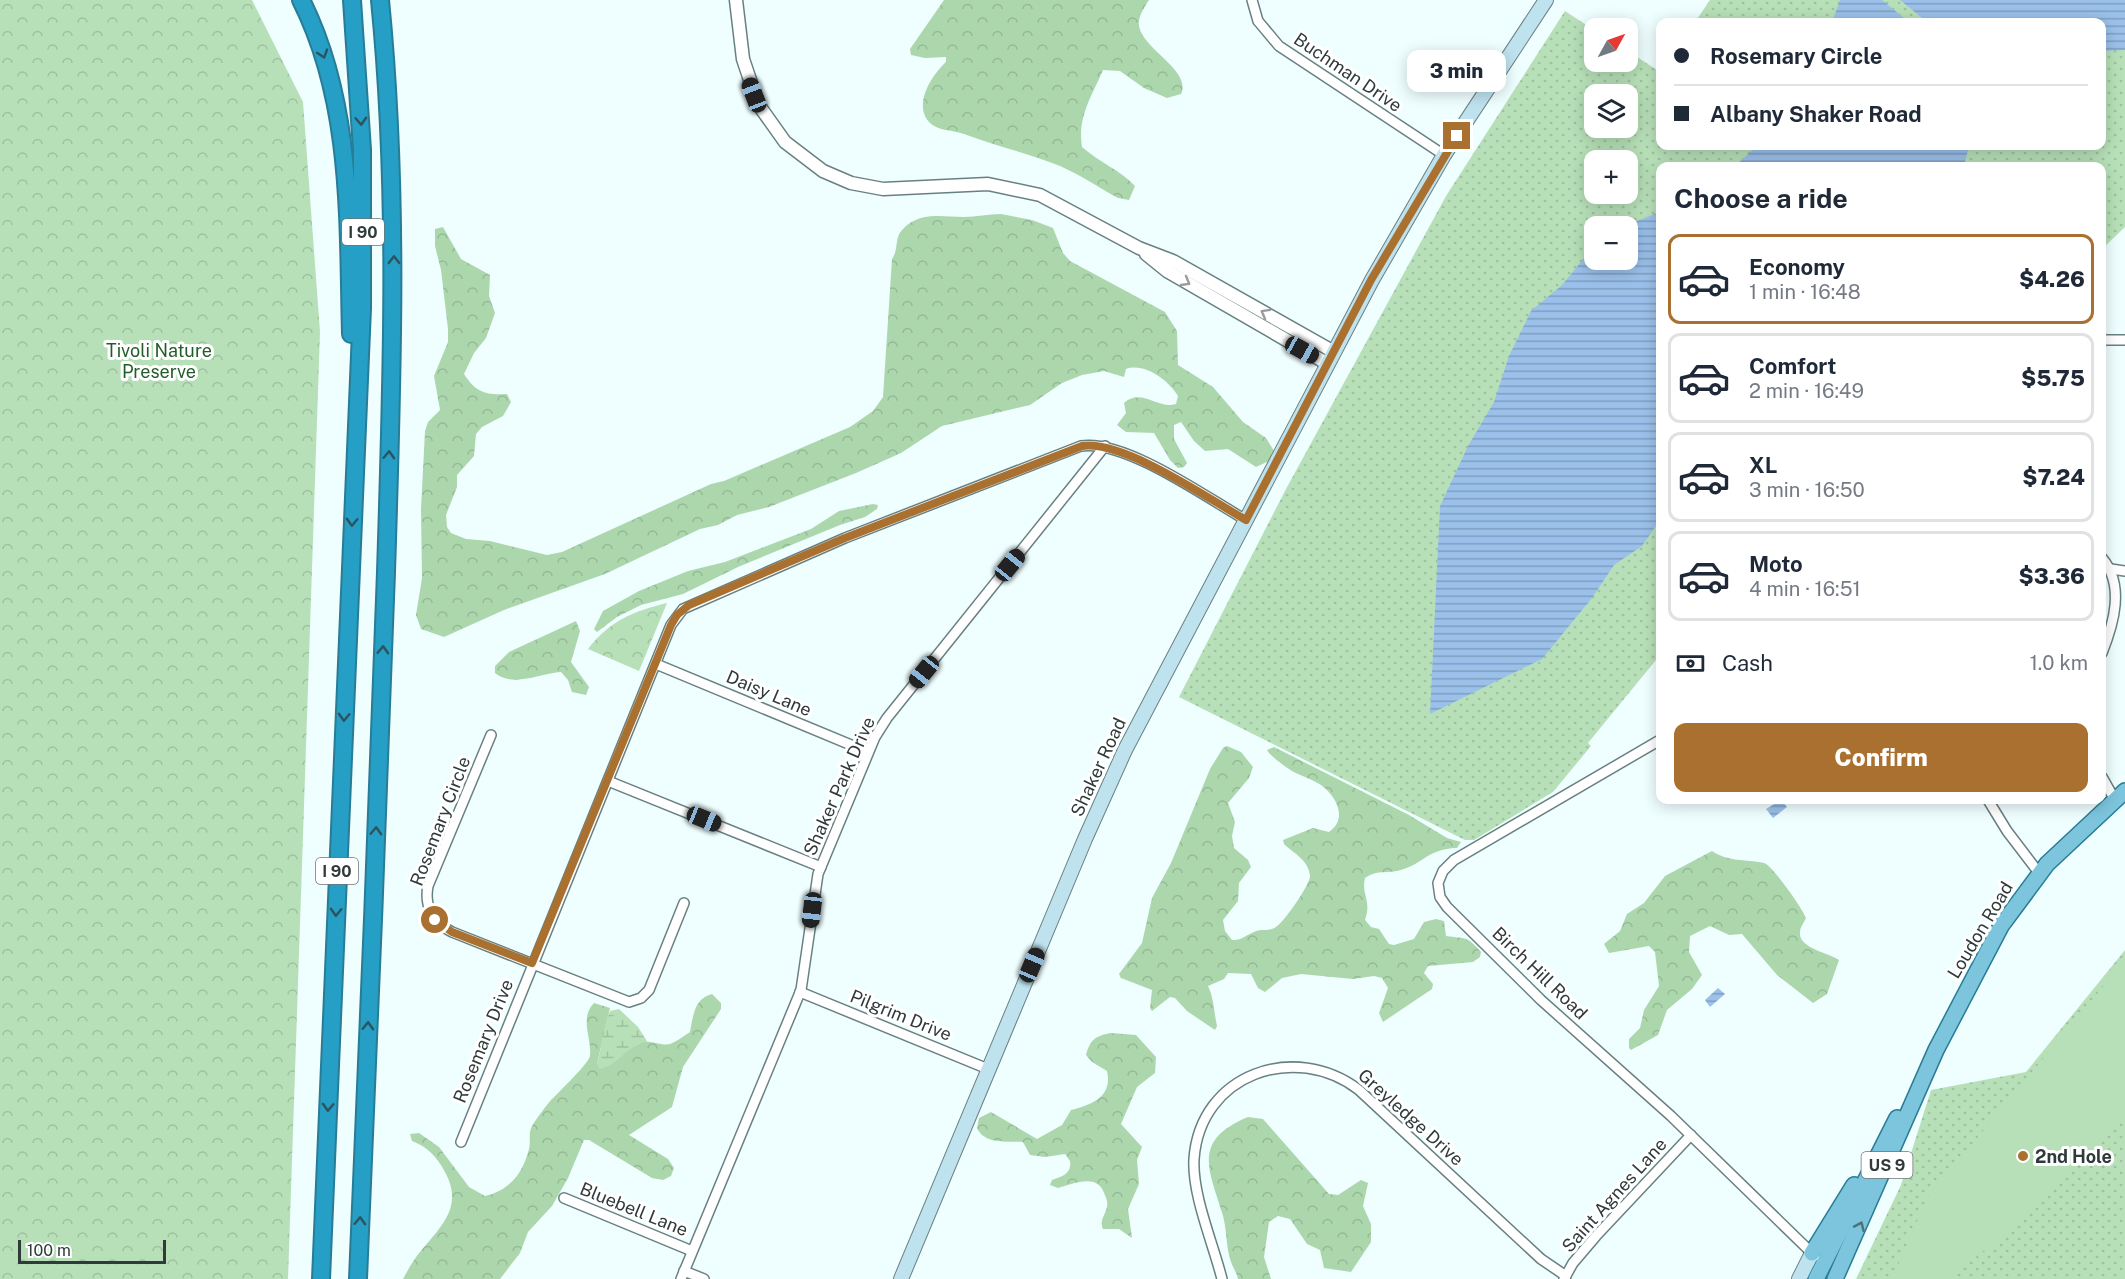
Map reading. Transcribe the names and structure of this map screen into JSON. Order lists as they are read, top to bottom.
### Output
{
  "streets": {
    "highway": ["I 90"],
    "main road": ["Shaker Road", "Loudon Road", "US 9"],
    "street": [
      "Buchman Drive",
      "Daisy Lane",
      "Shaker Park Drive",
      "Rosemary Circle",
      "Birch Hill Road",
      "Pilgrim Drive",
      "Rosemary Drive",
      "Greyledge Drive",
      "Saint Agnes Lane",
      "Bluebell Lane"
    ]
  },
  "crossings": [
    ["Buchman Drive", "Shaker Road"],
    ["Daisy Lane", "Shaker Park Drive"],
    ["Daisy Lane", "Rosemary Drive"],
    ["Shaker Road", "Pilgrim Drive"],
    ["Shaker Park Drive", "Pilgrim Drive"],
    ["Shaker Park Drive", "Rosemary Drive"],
    ["Shaker Park Drive", "Bluebell Lane"],
    ["Rosemary Circle", "Rosemary Drive"],
    ["Loudon Road", "US 9"],
    ["Birch Hill Road", "US 9"],
    ["Birch Hill Road", "Saint Agnes Lane"],
    ["Greyledge Drive", "Saint Agnes Lane"]
  ],
  "parks": ["Tivoli Nature Preserve"],
  "places": ["2nd Hole"],
  "scale_bar": "100 m",
  "north": "top right",
  "page": {
    "map_buttons": ["+", "−"],
    "banner": ["Rosemary Circle", "Albany Shaker Road"],
    "bubble": "3 min",
    "heading": "Choose a ride",
    "list": [
      {
        "name": "Economy",
        "note": "1 min · 16:48",
        "value": "$4.26"
      },
      {
        "name": "Comfort",
        "note": "2 min · 16:49",
        "value": "$5.75"
      },
      {
        "name": "XL",
        "note": "3 min · 16:50",
        "value": "$7.24"
      },
      {
        "name": "Moto",
        "note": "4 min · 16:51",
        "value": "$3.36"
      }
    ],
    "pay": ["Cash", "1.0 km"],
    "buttons": "Confirm",
    "scale": "100 m"
  }
}
